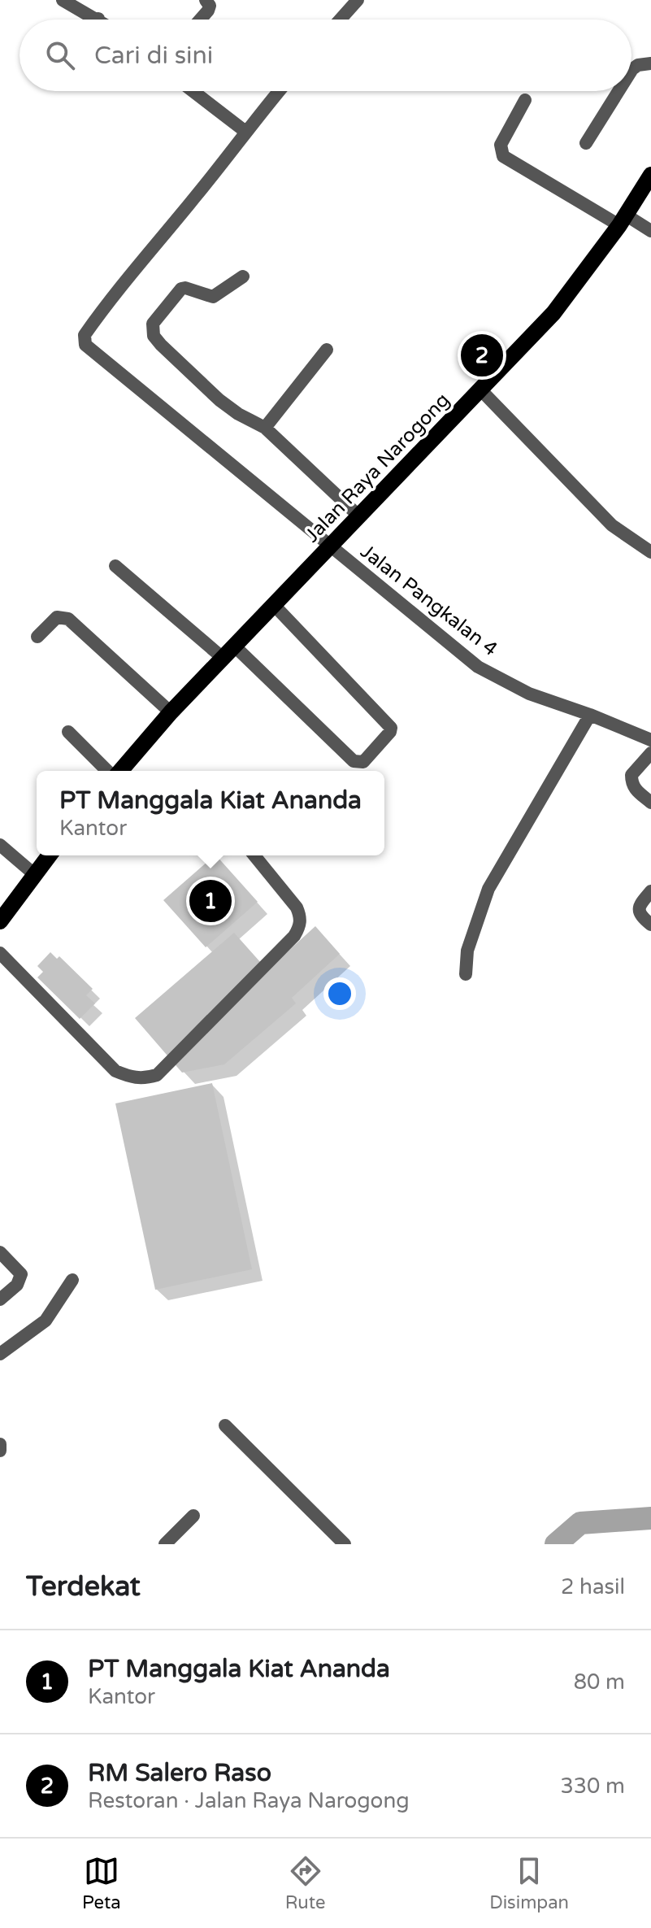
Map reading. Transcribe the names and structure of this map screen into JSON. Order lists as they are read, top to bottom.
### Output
{
  "streets": {
    "main road": ["Jalan Raya Narogong"],
    "street": ["Jalan Pangkalan 4"]
  },
  "crossings": [
    ["Jalan Raya Narogong", "Jalan Pangkalan 4"]
  ],
  "page": {
    "search": "Cari di sini",
    "pins": ["2", "1"],
    "popup": ["PT Manggala Kiat Ananda", "Kantor"],
    "heading": ["Terdekat", "2 hasil"],
    "list": [
      {
        "mark": "1",
        "name": "PT Manggala Kiat Ananda",
        "note": "Kantor",
        "value": "80 m"
      },
      {
        "mark": "2",
        "name": "RM Salero Raso",
        "note": "Restoran · Jalan Raya Narogong",
        "value": "330 m"
      }
    ],
    "nav": ["Peta", "Rute", "Disimpan"]
  }
}
